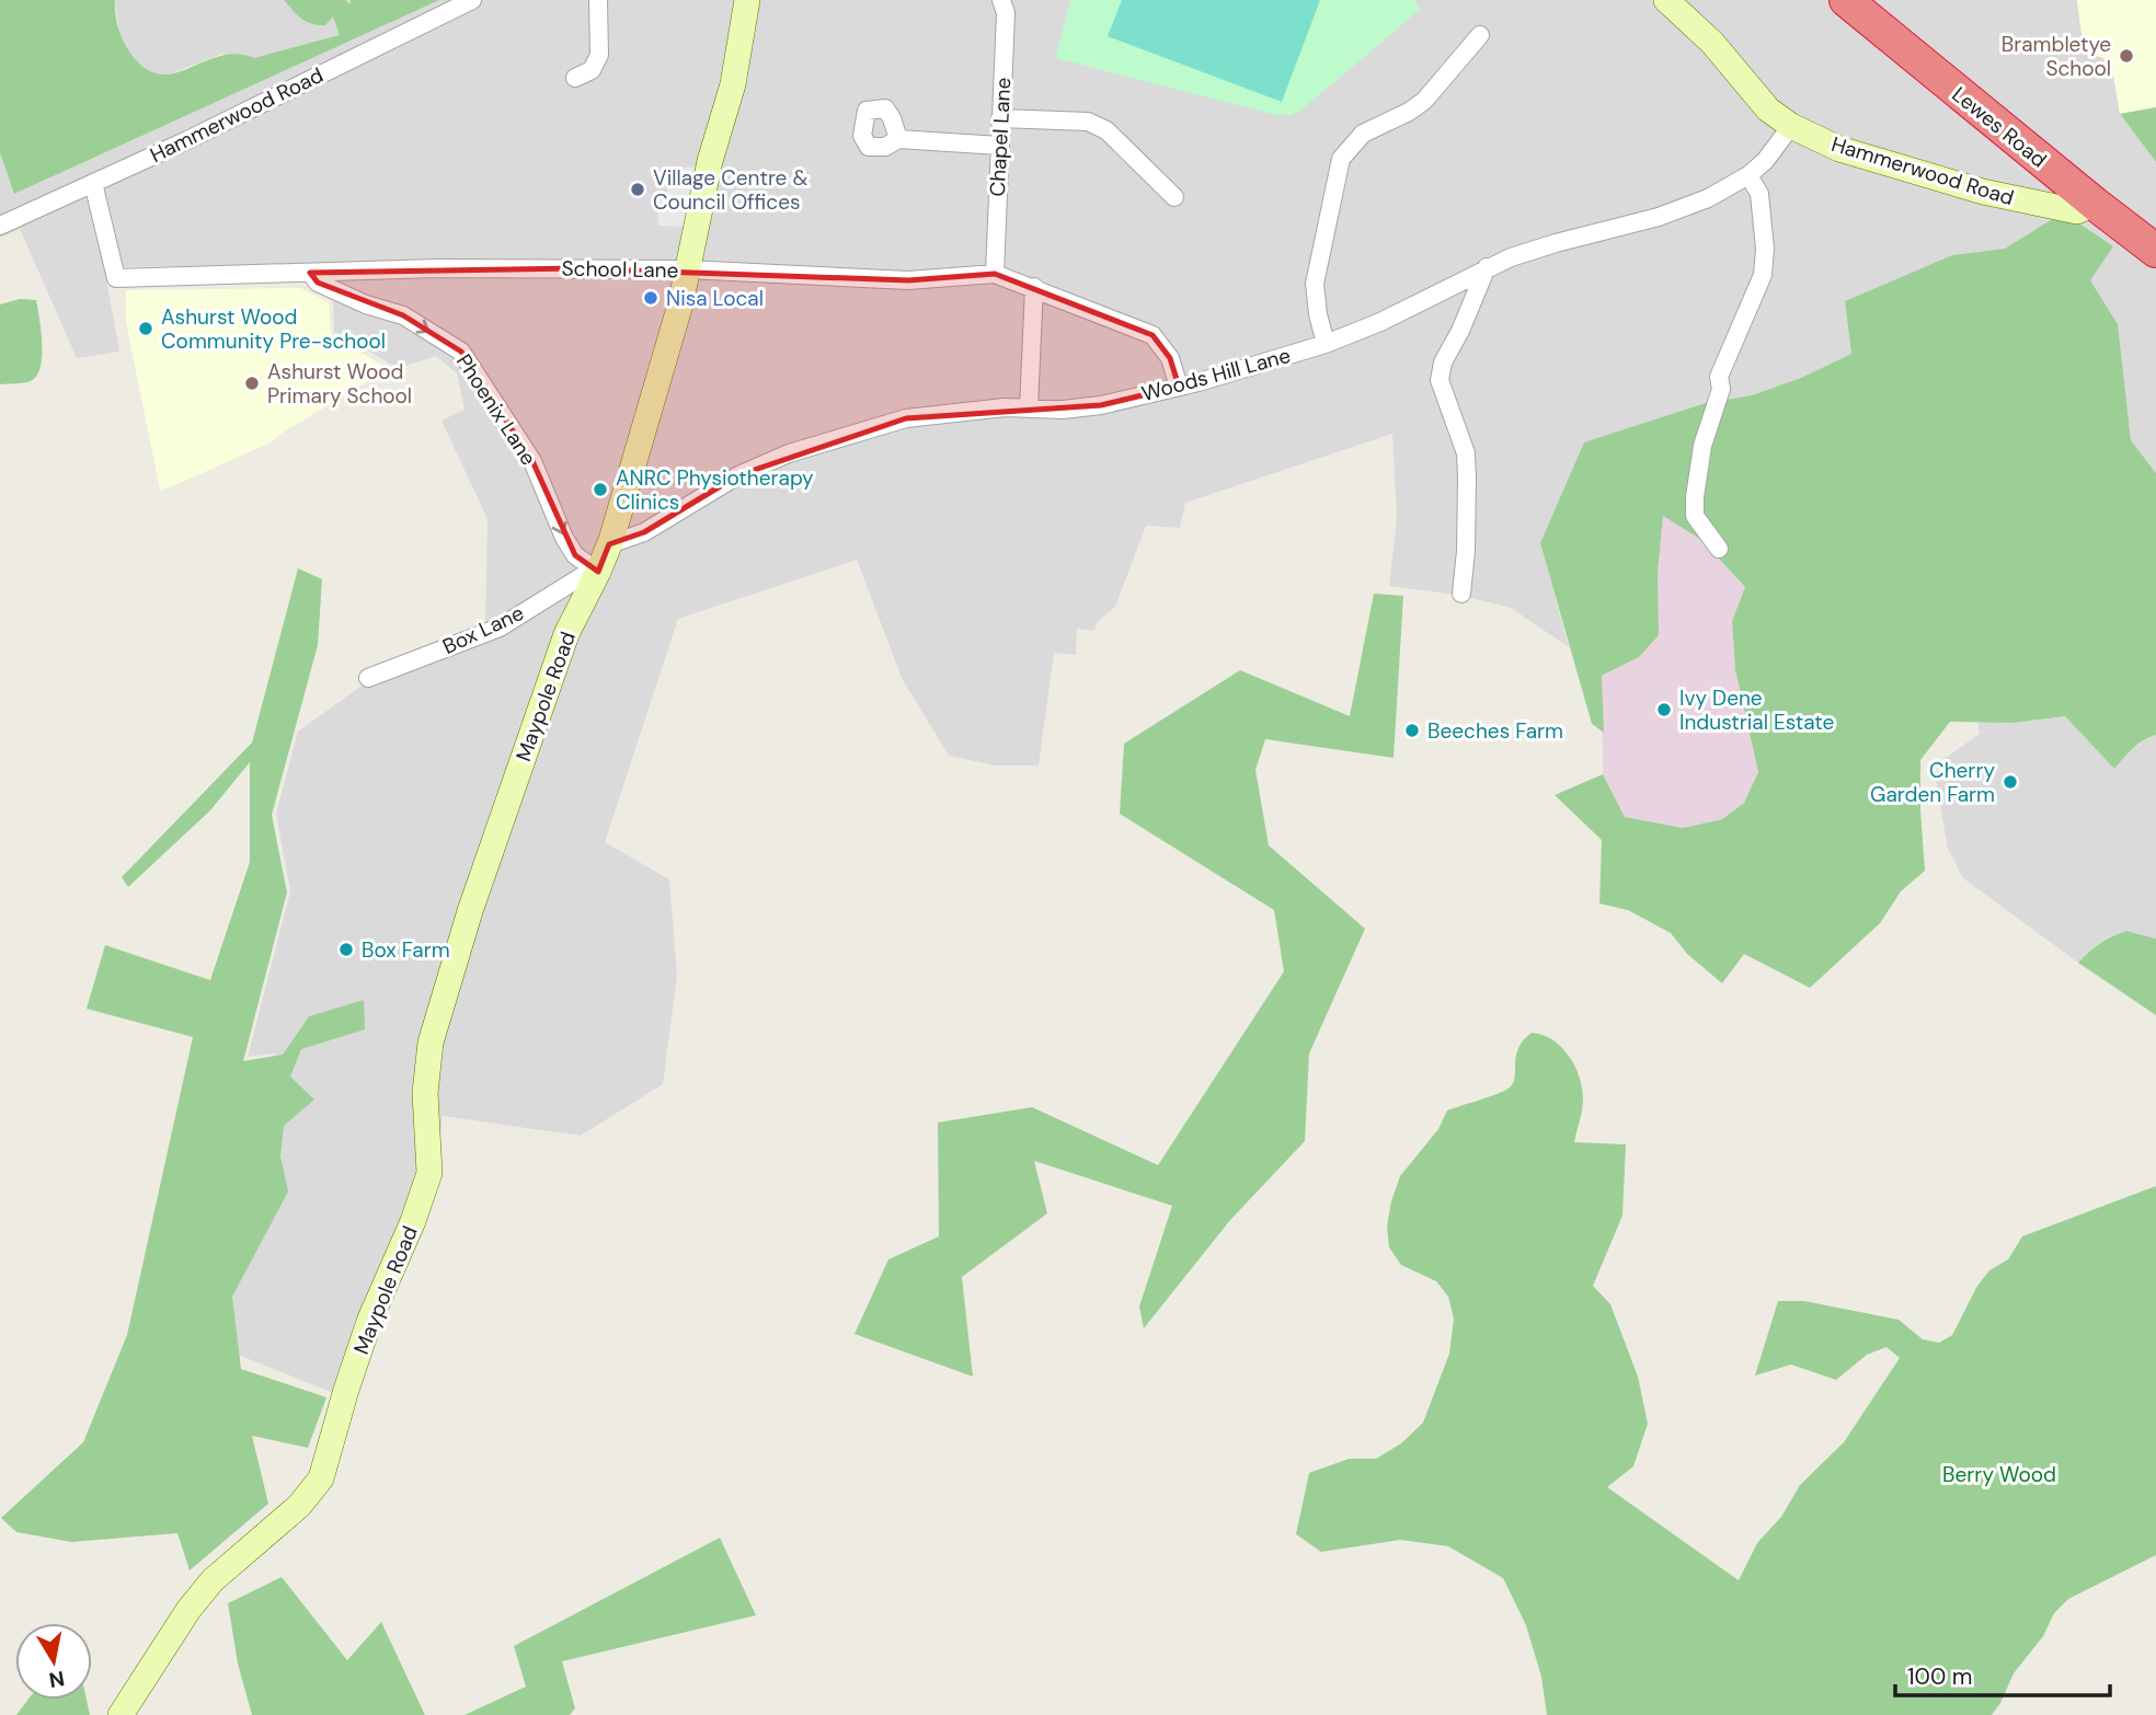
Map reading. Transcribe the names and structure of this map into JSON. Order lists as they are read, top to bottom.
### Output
{
  "streets": {
    "highway": ["Lewes Road"],
    "street": [
      "Hammerwood Road",
      "Chapel Lane",
      "School Lane",
      "Woods Hill Lane",
      "Phoenix Lane",
      "Box Lane",
      "Maypole Road"
    ]
  },
  "crossings": [
    ["Hammerwood Road", "Lewes Road"],
    ["Hammerwood Road", "School Lane"],
    ["Hammerwood Road", "Woods Hill Lane"],
    ["Chapel Lane", "School Lane"],
    ["School Lane", "Woods Hill Lane"],
    ["School Lane", "Phoenix Lane"],
    ["School Lane", "Maypole Road"],
    ["Woods Hill Lane", "Maypole Road"],
    ["Phoenix Lane", "Box Lane"],
    ["Phoenix Lane", "Maypole Road"],
    ["Box Lane", "Maypole Road"]
  ],
  "one_way": ["Phoenix Lane"],
  "parks": ["Berry Wood"],
  "places": [
    "Brambletye School",
    "Village Centre & Council Offices",
    "Nisa Local",
    "Ashurst Wood Community Pre-school",
    "Ashurst Wood Primary School",
    "ANRC Physiotherapy Clinics",
    "Ivy Dene Industrial Estate",
    "Beeches Farm",
    "Cherry Garden Farm",
    "Box Farm"
  ],
  "scale_bar": "100 m",
  "north": "bottom"
}
